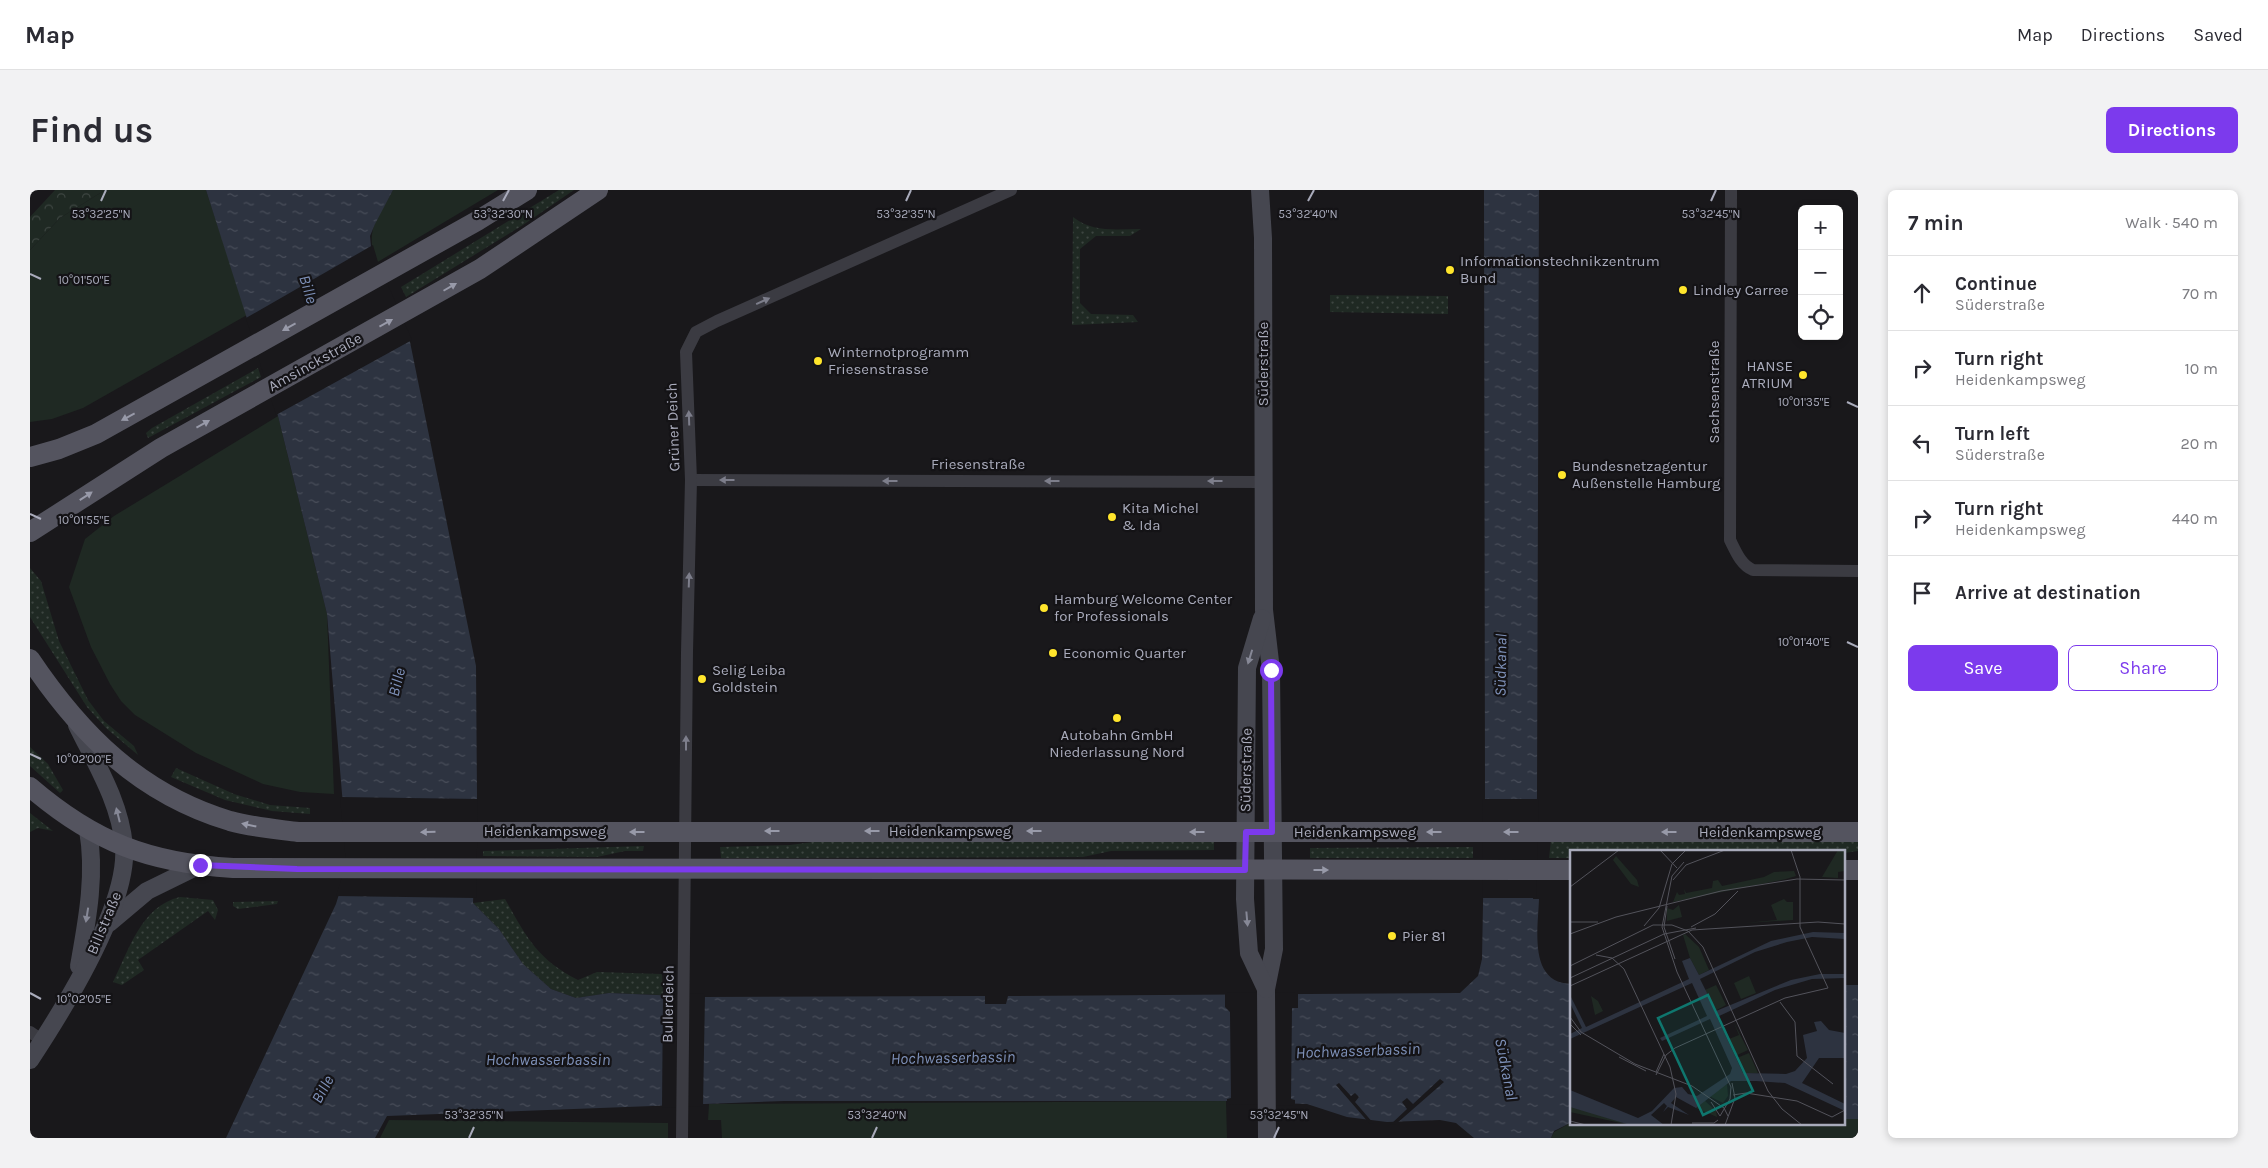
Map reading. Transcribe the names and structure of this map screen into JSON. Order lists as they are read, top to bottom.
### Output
{
  "streets": {
    "main road": [
      "Amsinckstraße",
      "Süderstraße",
      "Heidenkampsweg",
      "Billstraße"
    ],
    "street": [
      "Sachsenstraße",
      "Grüner Deich",
      "Friesenstraße",
      "Bullerdeich"
    ]
  },
  "crossings": [
    ["Süderstraße", "Friesenstraße"],
    ["Süderstraße", "Heidenkampsweg"],
    ["Grüner Deich", "Friesenstraße"],
    ["Grüner Deich", "Heidenkampsweg"],
    ["Grüner Deich", "Bullerdeich"],
    ["Heidenkampsweg", "Billstraße"]
  ],
  "one_way": ["Grüner Deich", "Friesenstraße"],
  "water": ["Bille", "Südkanal", "Hochwasserbassin"],
  "places": [
    "Informationstechnikzentrum Bund",
    "Lindley Carree",
    "Winternotprogramm Friesenstrasse",
    "HANSE ATRIUM",
    "Bundesnetzagentur Außenstelle Hamburg",
    "Kita Michel & Ida",
    "Hamburg Welcome Center for Professionals",
    "Economic Quarter",
    "Selig Leiba Goldstein",
    "Autobahn GmbH Niederlassung Nord",
    "Pier 81"
  ],
  "page": {
    "header": "Map",
    "nav": ["Map", "Directions", "Saved"],
    "buttons": [
      "Directions",
      ["Save", "Share"]
    ],
    "title": "Find us",
    "heading": ["7 min", "Walk · 540 m"],
    "map_buttons": ["+", "−"],
    "list": [
      ["Continue", "Süderstraße", "70 m"],
      ["Turn right", "Heidenkampsweg", "10 m"],
      ["Turn left", "Süderstraße", "20 m"],
      ["Turn right", "Heidenkampsweg", "440 m"],
      "Arrive at destination"
    ]
  },
  "coordinates": [
    "53°32'25\"N",
    "53°32'30\"N",
    "53°32'35\"N",
    "53°32'40\"N",
    "53°32'45\"N",
    "10°01'50\"E",
    "10°01'35\"E",
    "10°01'55\"E",
    "10°01'40\"E",
    "10°02'00\"E",
    "10°02'05\"E"
  ]
}
